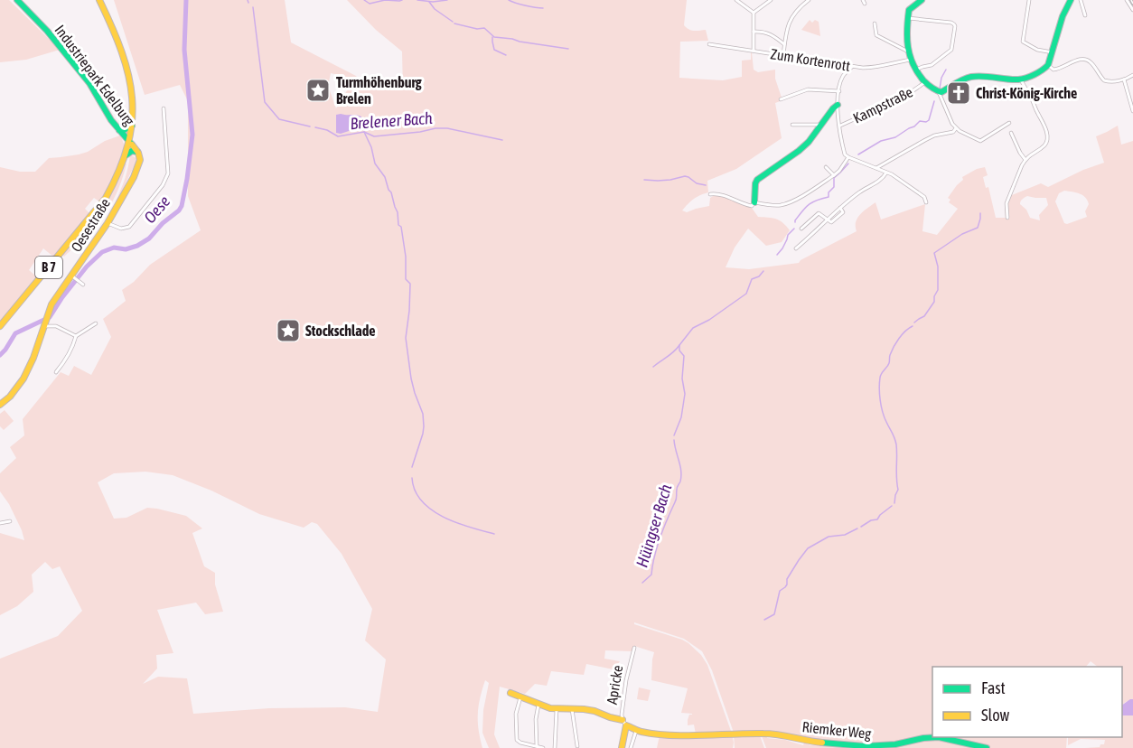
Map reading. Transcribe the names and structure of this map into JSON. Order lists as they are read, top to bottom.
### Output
{
  "streets": {
    "street": [
      "Zum Kortenrott",
      "Industriepark Edelburg",
      "Kampstraße",
      "Oesestraße",
      "B 7",
      "Apricke",
      "Riemker Weg"
    ]
  },
  "crossings": [
    ["Industriepark Edelburg", "B 7"],
    ["Apricke", "Riemker Weg"]
  ],
  "water": ["Brelener Bach", "Oese", "Hüingser Bach"],
  "places": {
    "place": ["Turmhöhenburg Brelen", "Stockschlade"],
    "church": ["Christ-König-Kirche"]
  },
  "legend": ["Fast", "Slow"]
}
